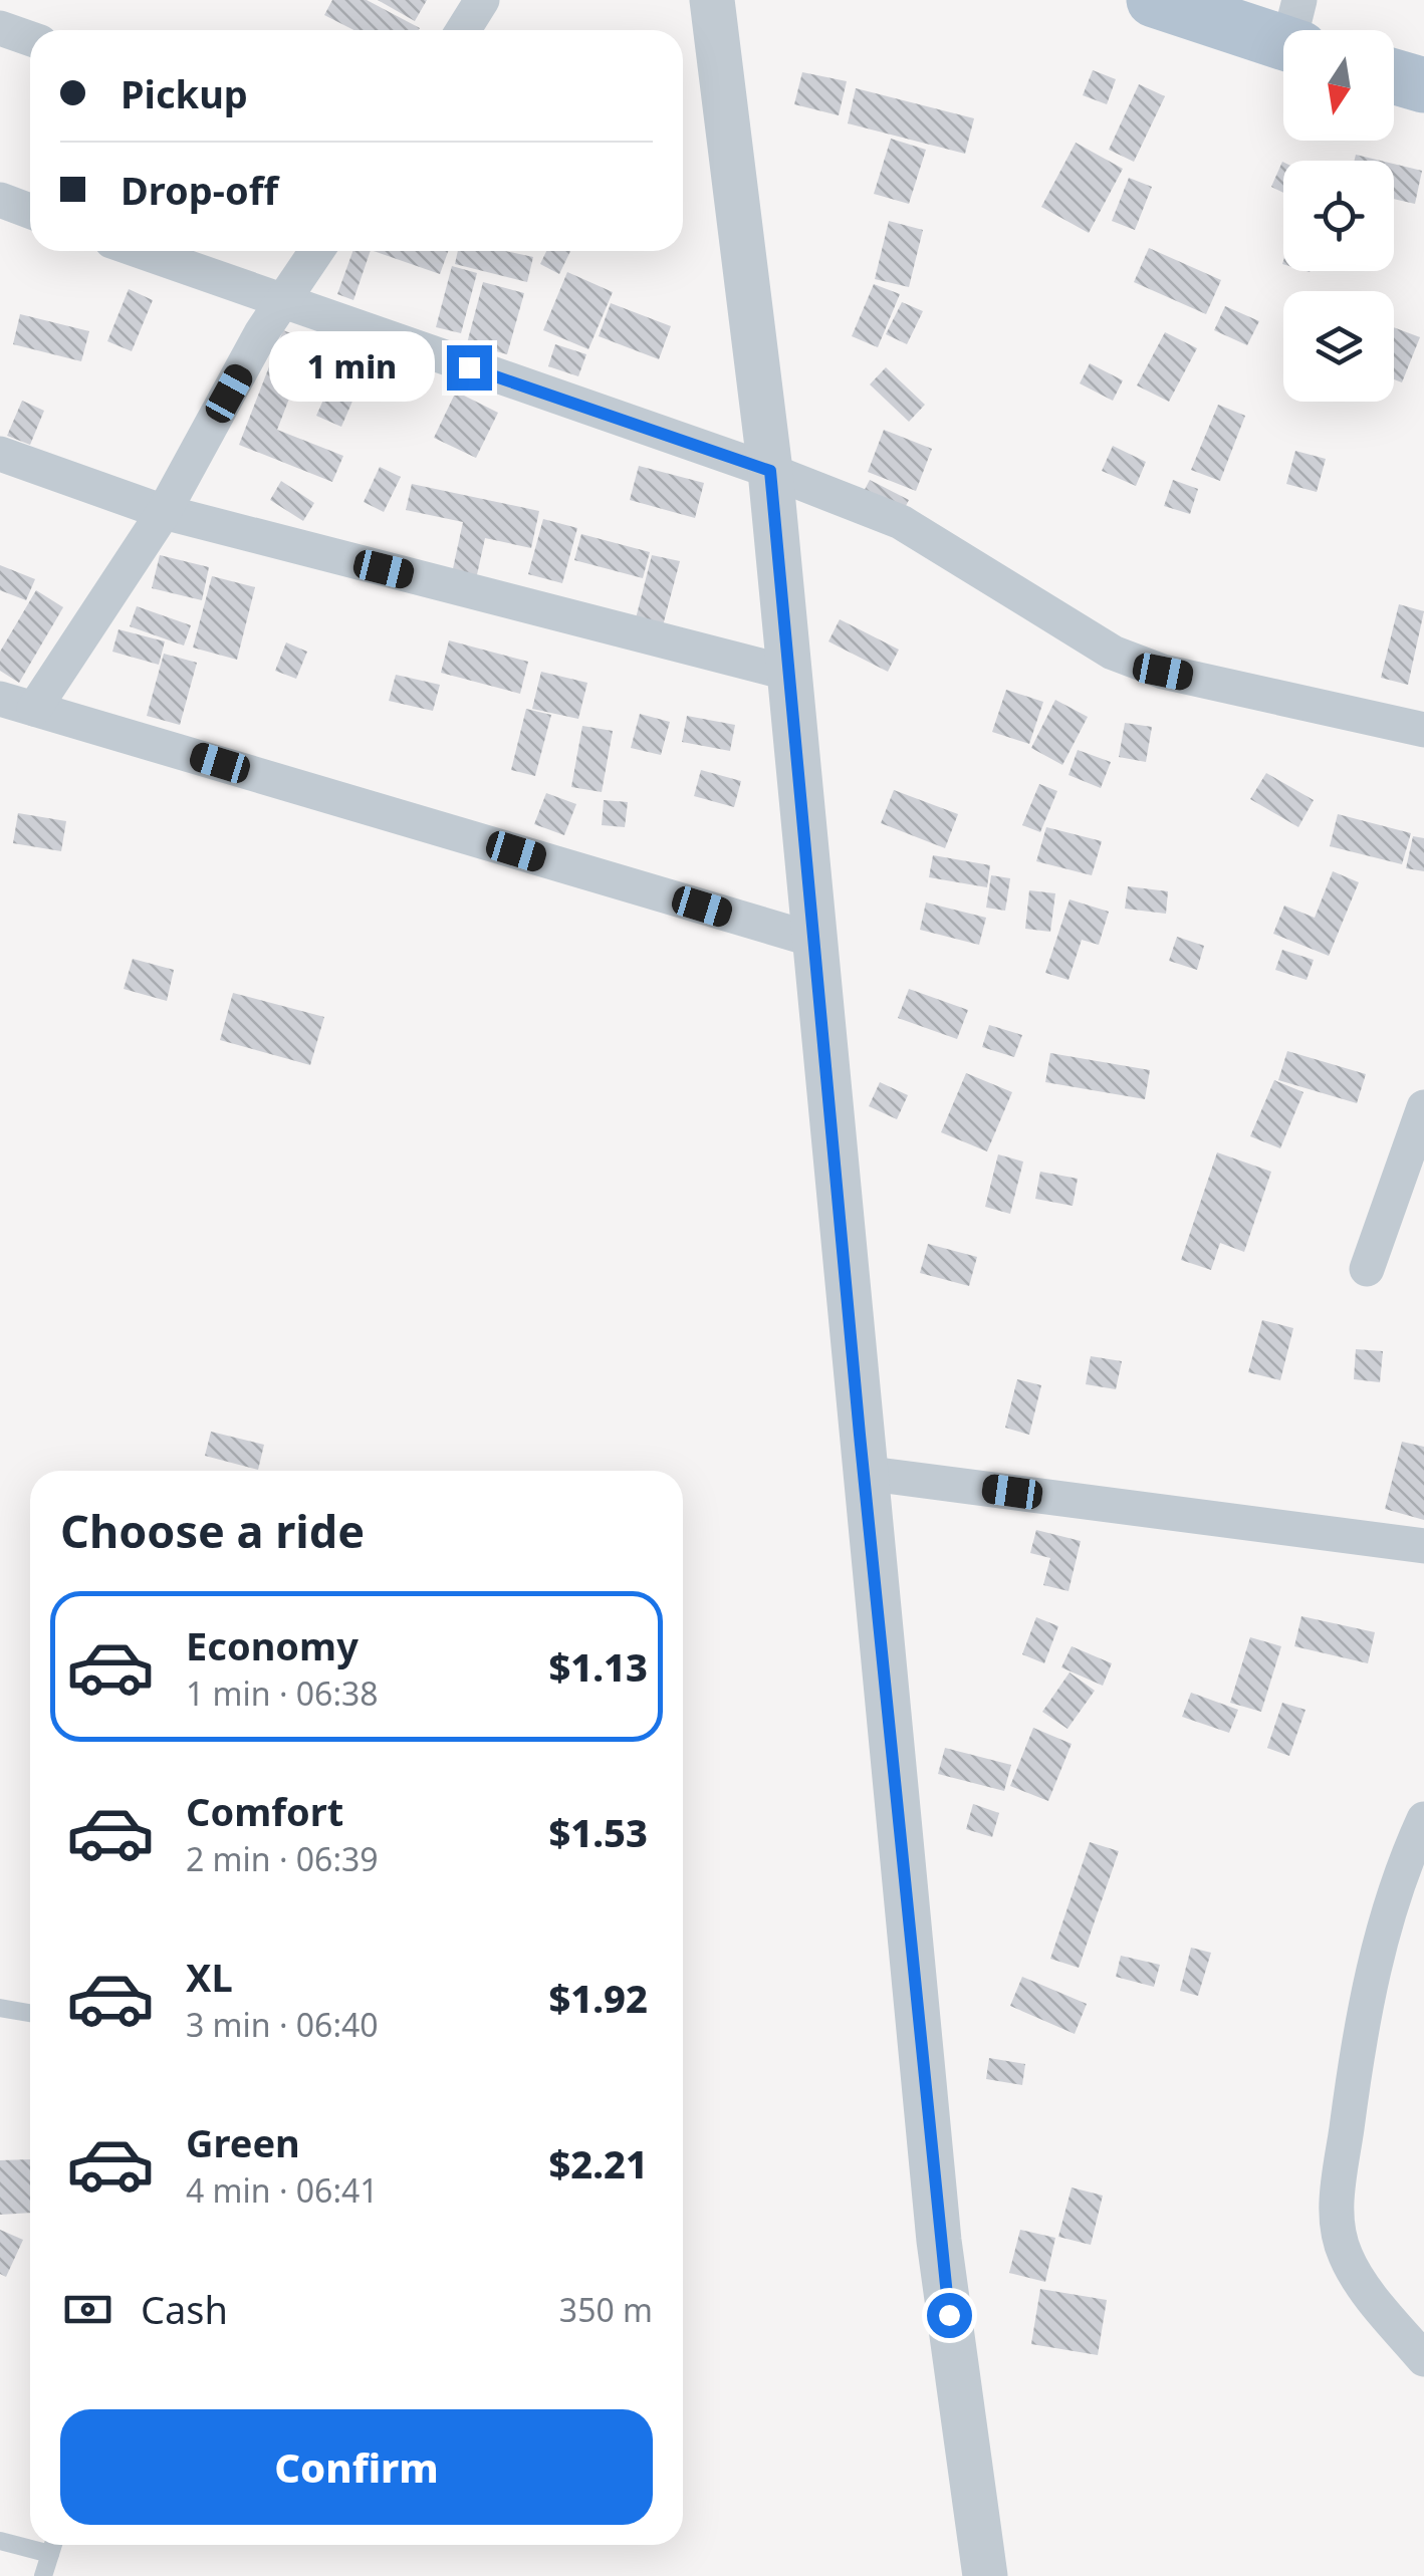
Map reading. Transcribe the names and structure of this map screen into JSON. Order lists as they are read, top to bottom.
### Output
{
  "north": "bottom",
  "page": {
    "banner": ["Pickup", "Drop-off"],
    "bubble": "1 min",
    "heading": "Choose a ride",
    "list": [
      {
        "name": "Economy",
        "note": "1 min · 06:38",
        "value": "$1.13"
      },
      {
        "name": "Comfort",
        "note": "2 min · 06:39",
        "value": "$1.53"
      },
      {
        "name": "XL",
        "note": "3 min · 06:40",
        "value": "$1.92"
      },
      {
        "name": "Green",
        "note": "4 min · 06:41",
        "value": "$2.21"
      }
    ],
    "pay": ["Cash", "350 m"],
    "buttons": "Confirm"
  }
}
